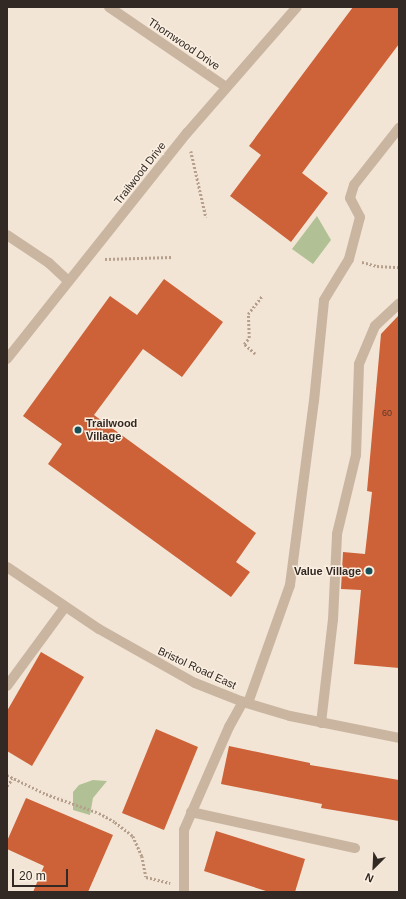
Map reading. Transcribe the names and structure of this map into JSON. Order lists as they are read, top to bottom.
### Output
{
  "streets": {
    "street": ["Thornwood Drive", "Trailwood Drive", "Bristol Road East"]
  },
  "crossings": [
    ["Thornwood Drive", "Trailwood Drive"]
  ],
  "places": ["Trailwood Village", "Value Village"],
  "house_numbers": ["60"],
  "scale_bar": "20 m",
  "north": "bottom left"
}
